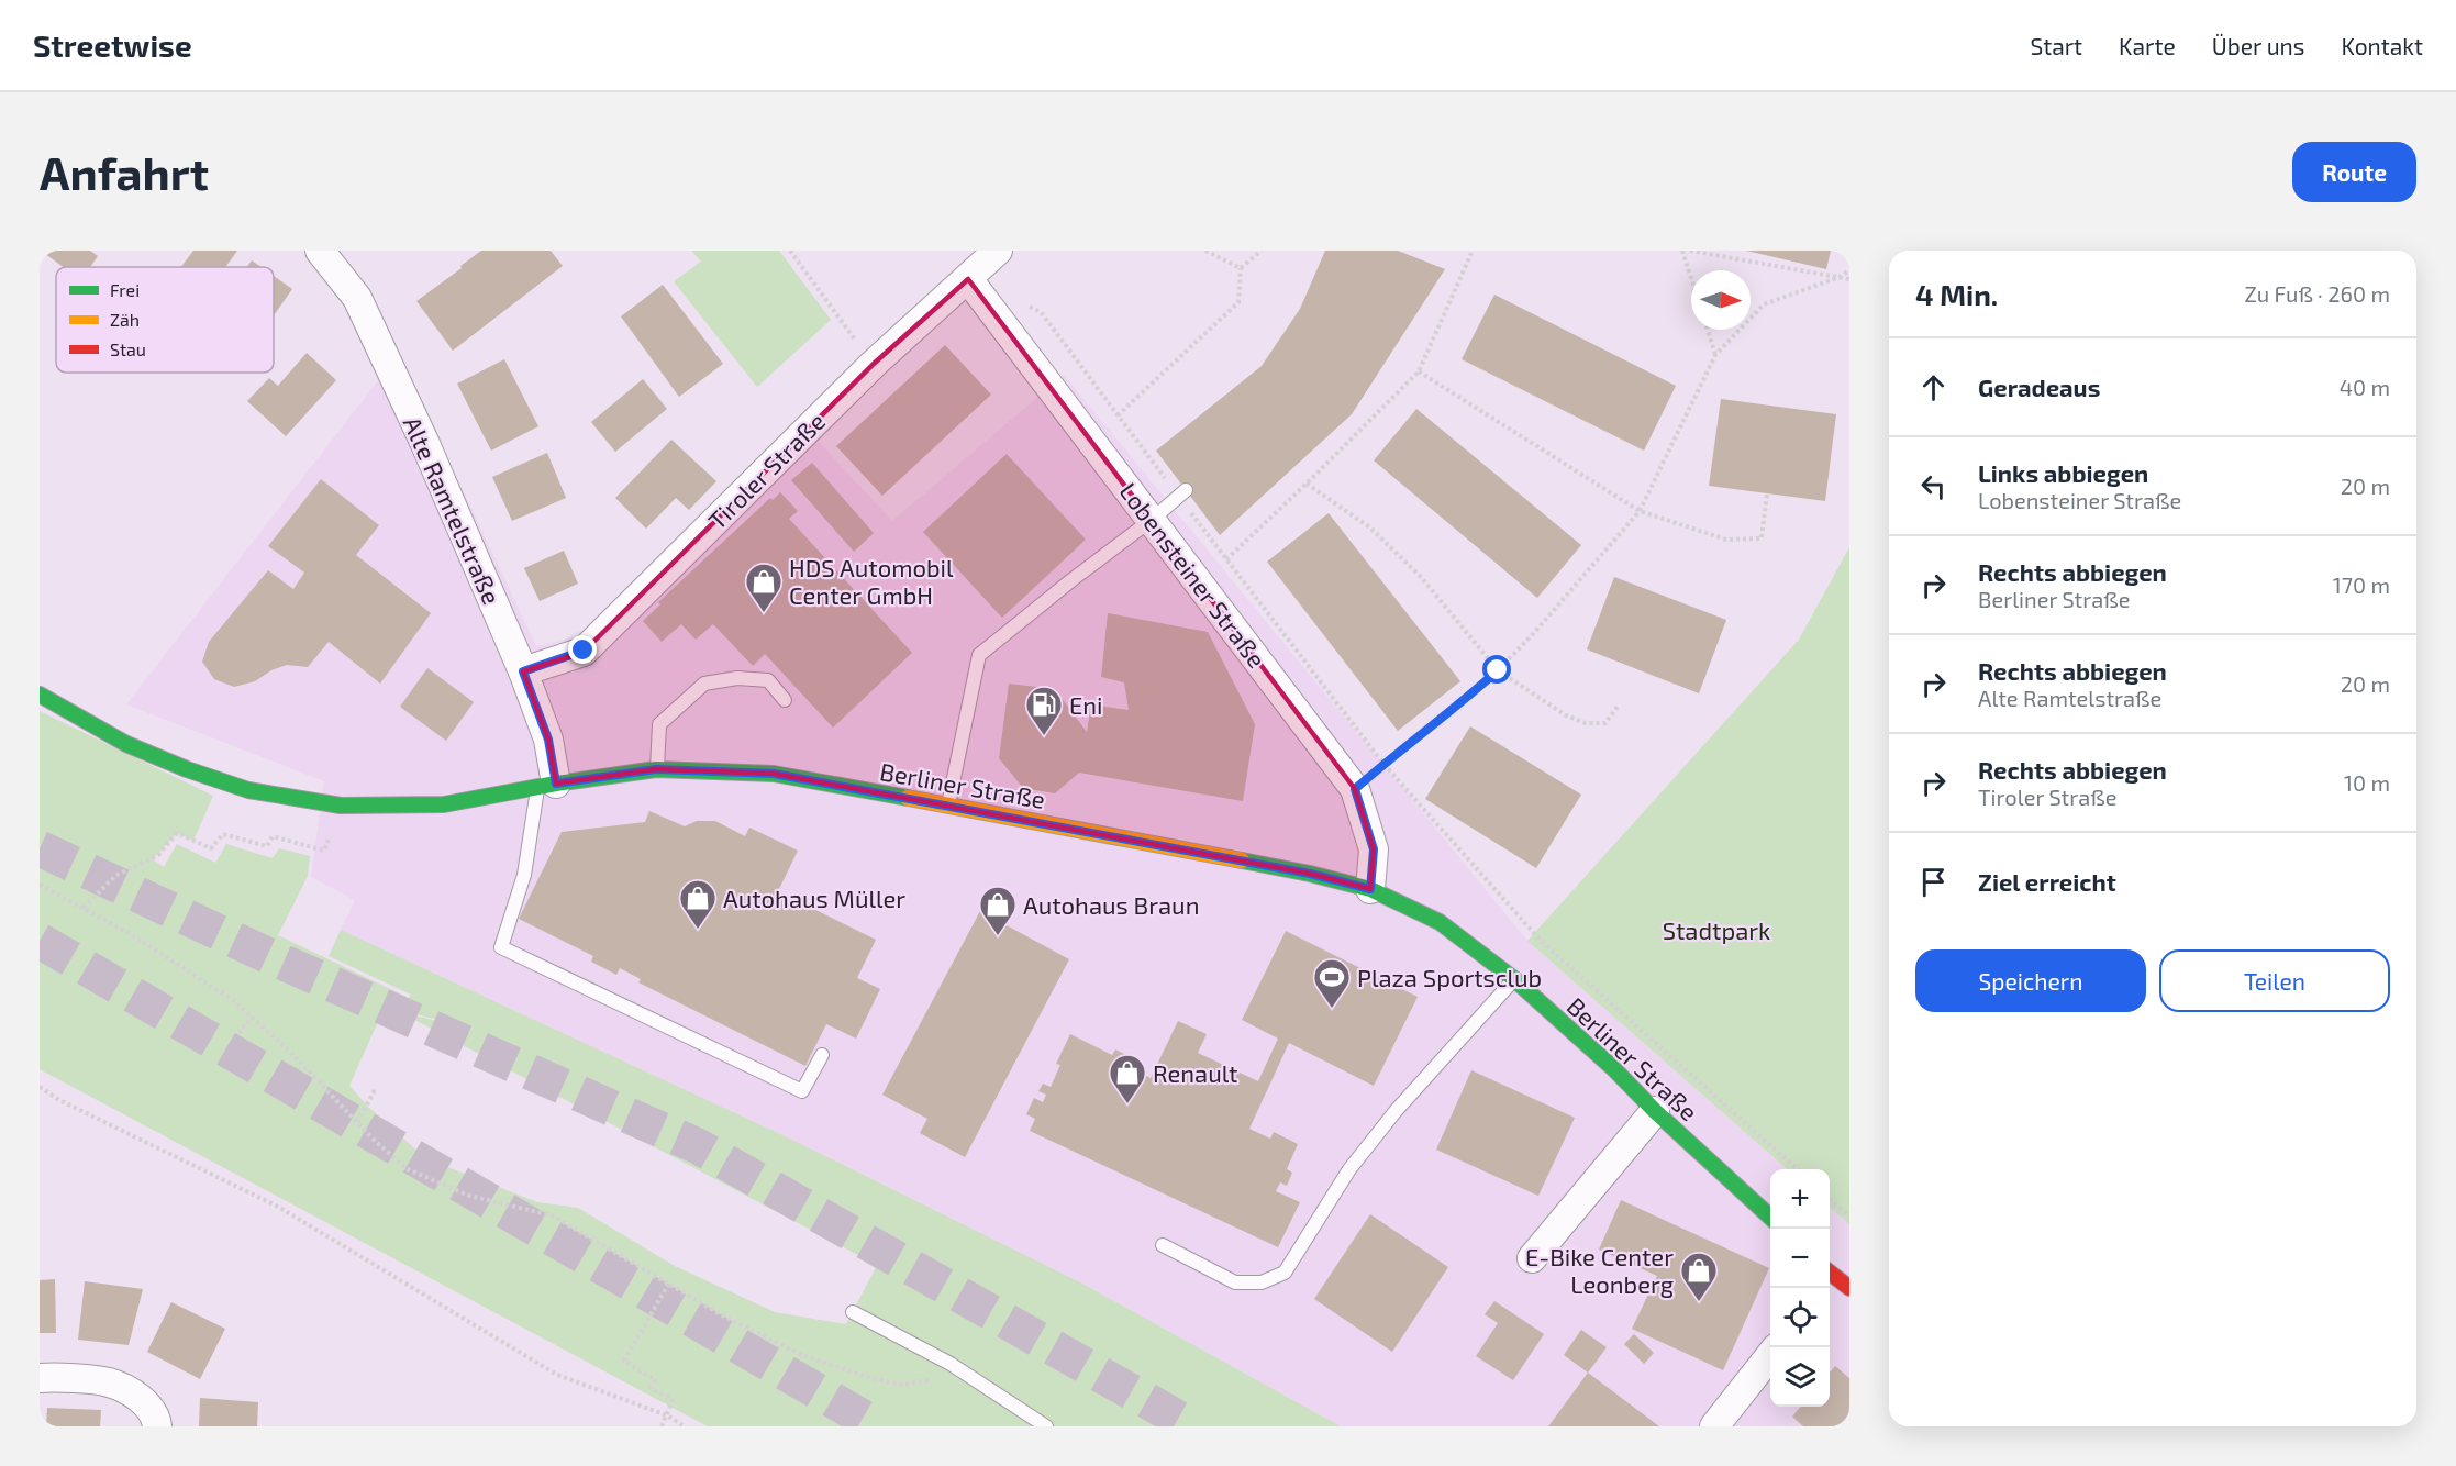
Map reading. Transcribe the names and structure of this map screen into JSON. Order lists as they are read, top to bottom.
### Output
{
  "streets": {
    "main road": ["Berliner Straße"],
    "street": ["Tiroler Straße", "Alte Ramtelstraße", "Lobensteiner Straße"]
  },
  "crossings": [
    ["Tiroler Straße", "Alte Ramtelstraße"],
    ["Tiroler Straße", "Lobensteiner Straße"],
    ["Alte Ramtelstraße", "Berliner Straße"],
    ["Lobensteiner Straße", "Berliner Straße"]
  ],
  "parks": ["Stadtpark"],
  "places": {
    "shop": [
      "HDS Automobil Center GmbH",
      "Autohaus Müller",
      "Autohaus Braun",
      "Renault",
      "E-Bike Center Leonberg"
    ],
    "fuel station": ["Eni"],
    "sports": ["Plaza Sportsclub"]
  },
  "legend": ["Frei", "Zäh", "Stau"],
  "north": "right",
  "page": {
    "header": "Streetwise",
    "nav": [
      "Start",
      "Karte",
      "Über uns",
      "Kontakt"
    ],
    "buttons": [
      "Route",
      ["Speichern", "Teilen"]
    ],
    "title": "Anfahrt",
    "heading": ["4 Min.", "Zu Fuß · 260 m"],
    "list": [
      ["Geradeaus", "40 m"],
      ["Links abbiegen", "Lobensteiner Straße", "20 m"],
      ["Rechts abbiegen", "Berliner Straße", "170 m"],
      ["Rechts abbiegen", "Alte Ramtelstraße", "20 m"],
      ["Rechts abbiegen", "Tiroler Straße", "10 m"],
      "Ziel erreicht"
    ],
    "map_buttons": ["+", "−"]
  }
}
